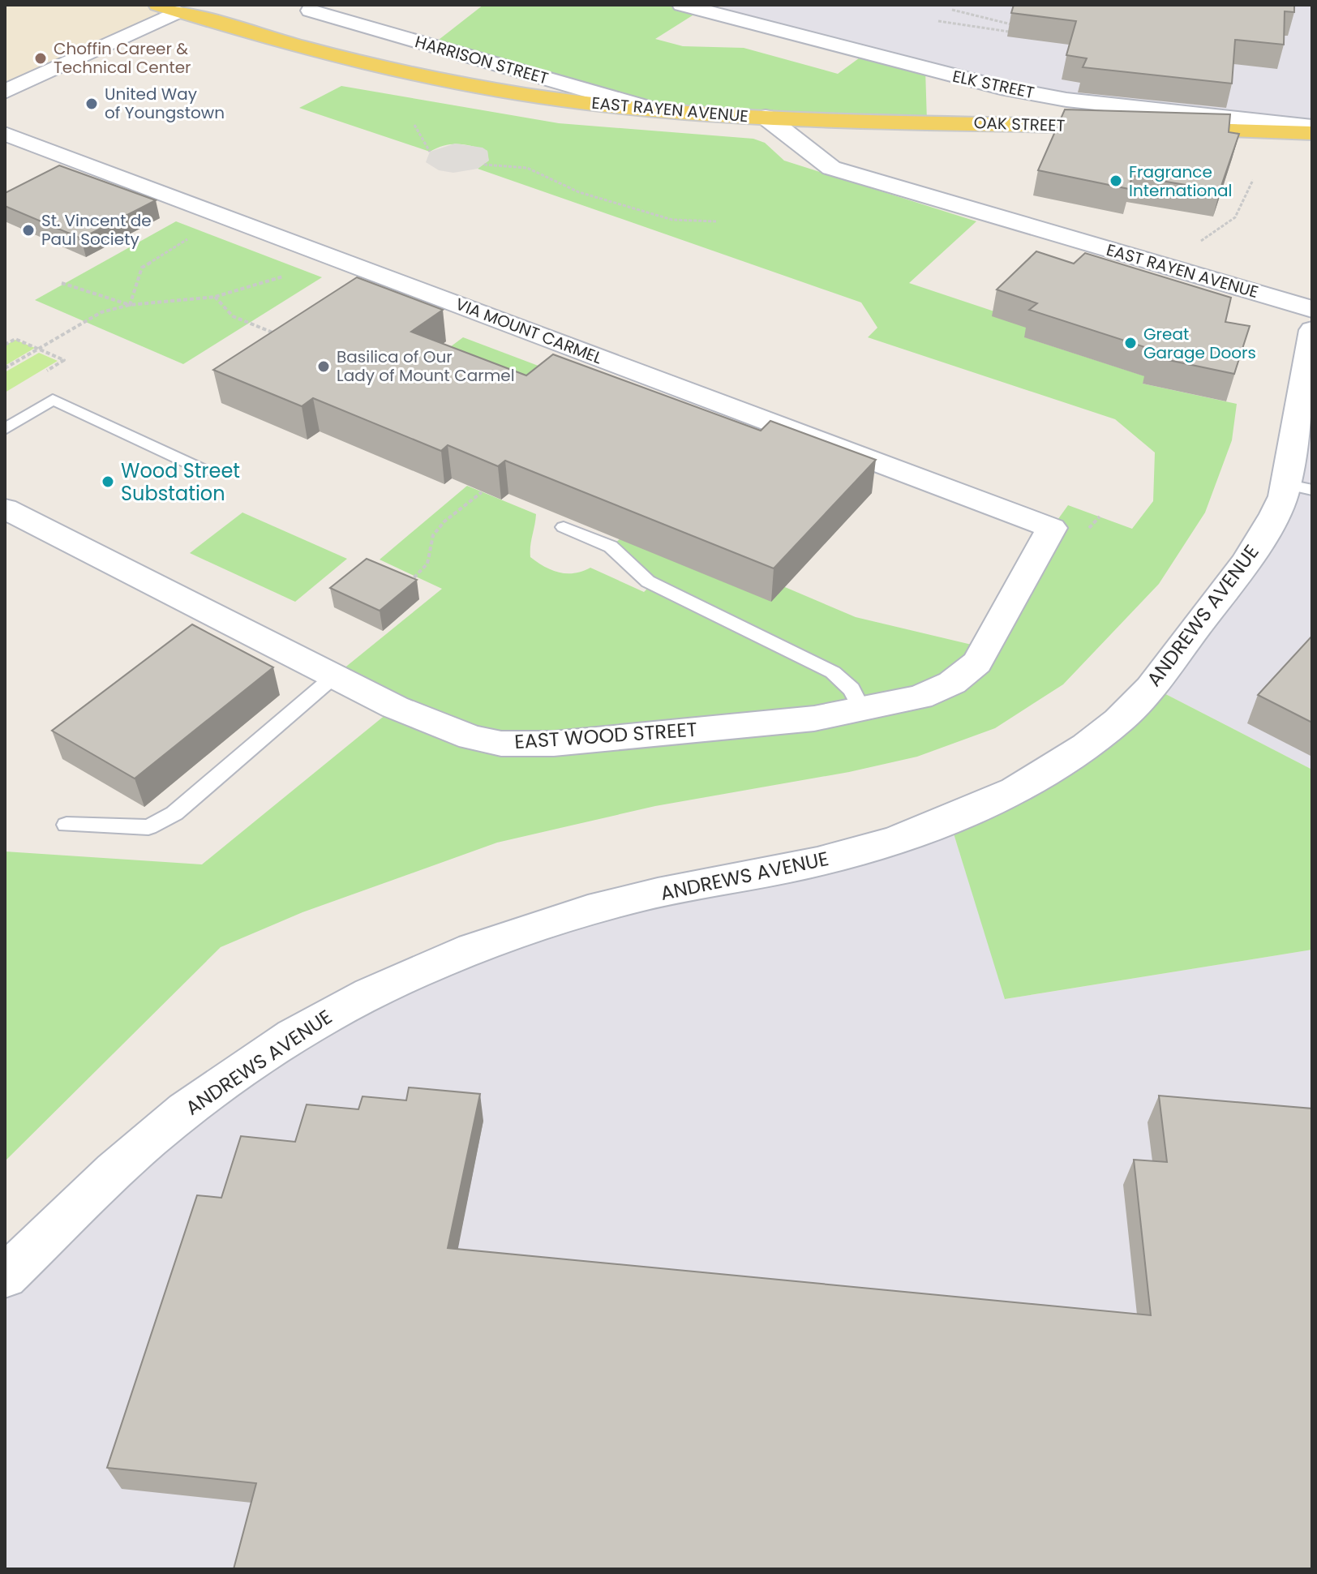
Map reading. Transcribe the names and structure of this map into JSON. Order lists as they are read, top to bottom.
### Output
{
  "streets": {
    "main road": ["EAST RAYEN AVENUE", "OAK STREET"],
    "street": [
      "HARRISON STREET",
      "ELK STREET",
      "VIA MOUNT CARMEL",
      "ANDREWS AVENUE",
      "EAST WOOD STREET"
    ]
  },
  "crossings": [
    ["HARRISON STREET", "EAST RAYEN AVENUE"],
    ["EAST RAYEN AVENUE", "OAK STREET"],
    ["VIA MOUNT CARMEL", "EAST WOOD STREET"]
  ],
  "places": [
    "Choffin Career & Technical Center",
    "United Way of Youngstown",
    "Fragrance International",
    "St. Vincent de Paul Society",
    "Great Garage Doors",
    "Basilica of Our Lady of Mount Carmel",
    "Wood Street Substation"
  ]
}
